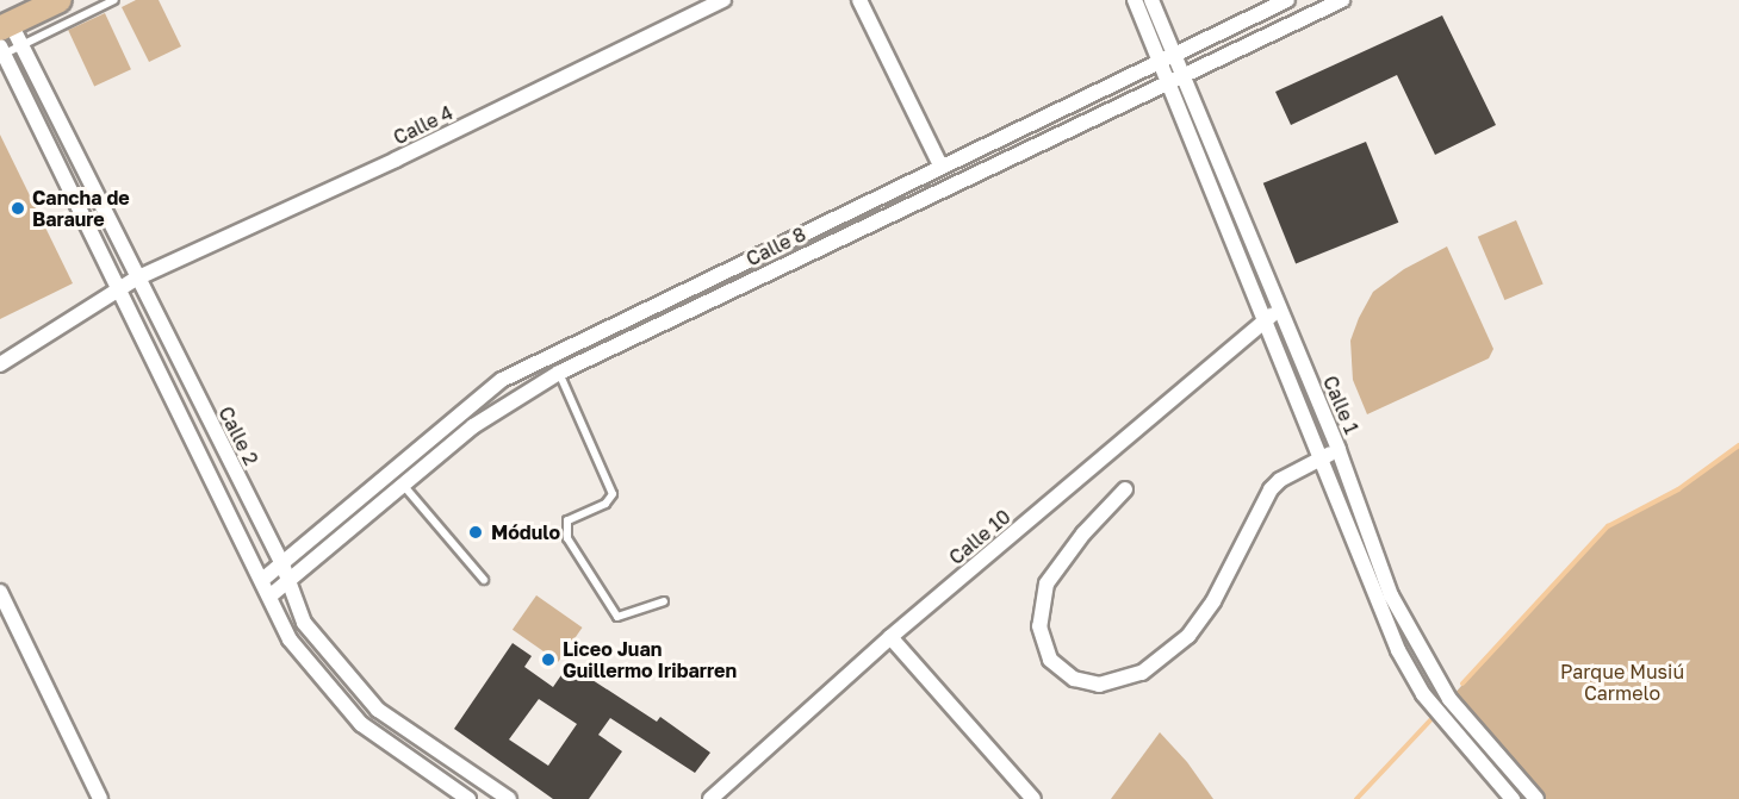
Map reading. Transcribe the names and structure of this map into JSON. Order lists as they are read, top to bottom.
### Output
{
  "streets": {
    "street": [
      "Calle 4",
      "Calle 8",
      "Calle 1",
      "Calle 2",
      "Calle 10"
    ]
  },
  "crossings": [
    ["Calle 4", "Calle 2"],
    ["Calle 8", "Calle 1"],
    ["Calle 8", "Calle 2"],
    ["Calle 1", "Calle 10"]
  ],
  "parks": ["Parque Musiú Carmelo"],
  "places": ["Cancha de Baraure", "Módulo", "Liceo Juan Guillermo Iribarren"]
}
